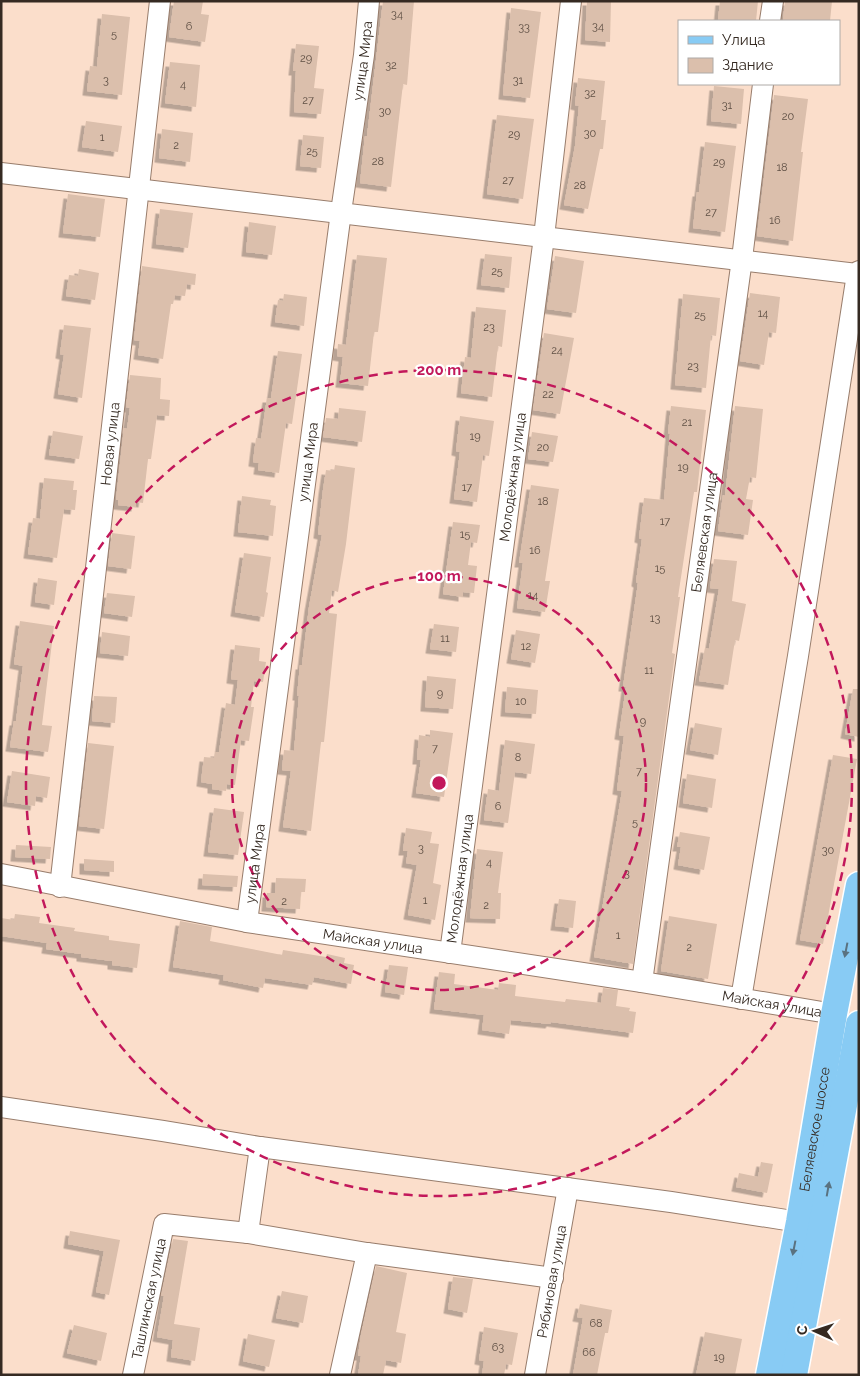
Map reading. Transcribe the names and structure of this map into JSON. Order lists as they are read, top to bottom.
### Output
{
  "streets": {
    "main road": ["Беляевское шоссе"],
    "street": [
      "улица Мира",
      "Новая улица",
      "Молодёжная улица",
      "Беляевская улица",
      "Майская улица",
      "Рябиновая улица",
      "Ташлинская улица"
    ]
  },
  "crossings": [
    ["улица Мира", "Майская улица"],
    ["Новая улица", "Майская улица"],
    ["Молодёжная улица", "Майская улица"],
    ["Беляевская улица", "Майская улица"],
    ["Майская улица", "Беляевское шоссе"]
  ],
  "house_numbers": [
    "34",
    "6",
    "34",
    "33",
    "5",
    "29",
    "32",
    "3",
    "31",
    "4",
    "32",
    "27",
    "31",
    "30",
    "20",
    "30",
    "29",
    "1",
    "2",
    "25",
    "28",
    "29",
    "18",
    "27",
    "28",
    "27",
    "16",
    "25",
    "14",
    "25",
    "23",
    "24",
    "23",
    "22",
    "21",
    "19",
    "20",
    "19",
    "17",
    "18",
    "17",
    "15",
    "16",
    "15",
    "14",
    "13",
    "11",
    "12",
    "11",
    "9",
    "10",
    "9",
    "7",
    "8",
    "7",
    "6",
    "5",
    "3",
    "30",
    "4",
    "3",
    "1",
    "2",
    "2",
    "1",
    "2",
    "68",
    "63",
    "66",
    "19"
  ],
  "legend": ["Улица", "Здание"],
  "north": "left",
  "rings": ["200 m", "100 m"]
}
